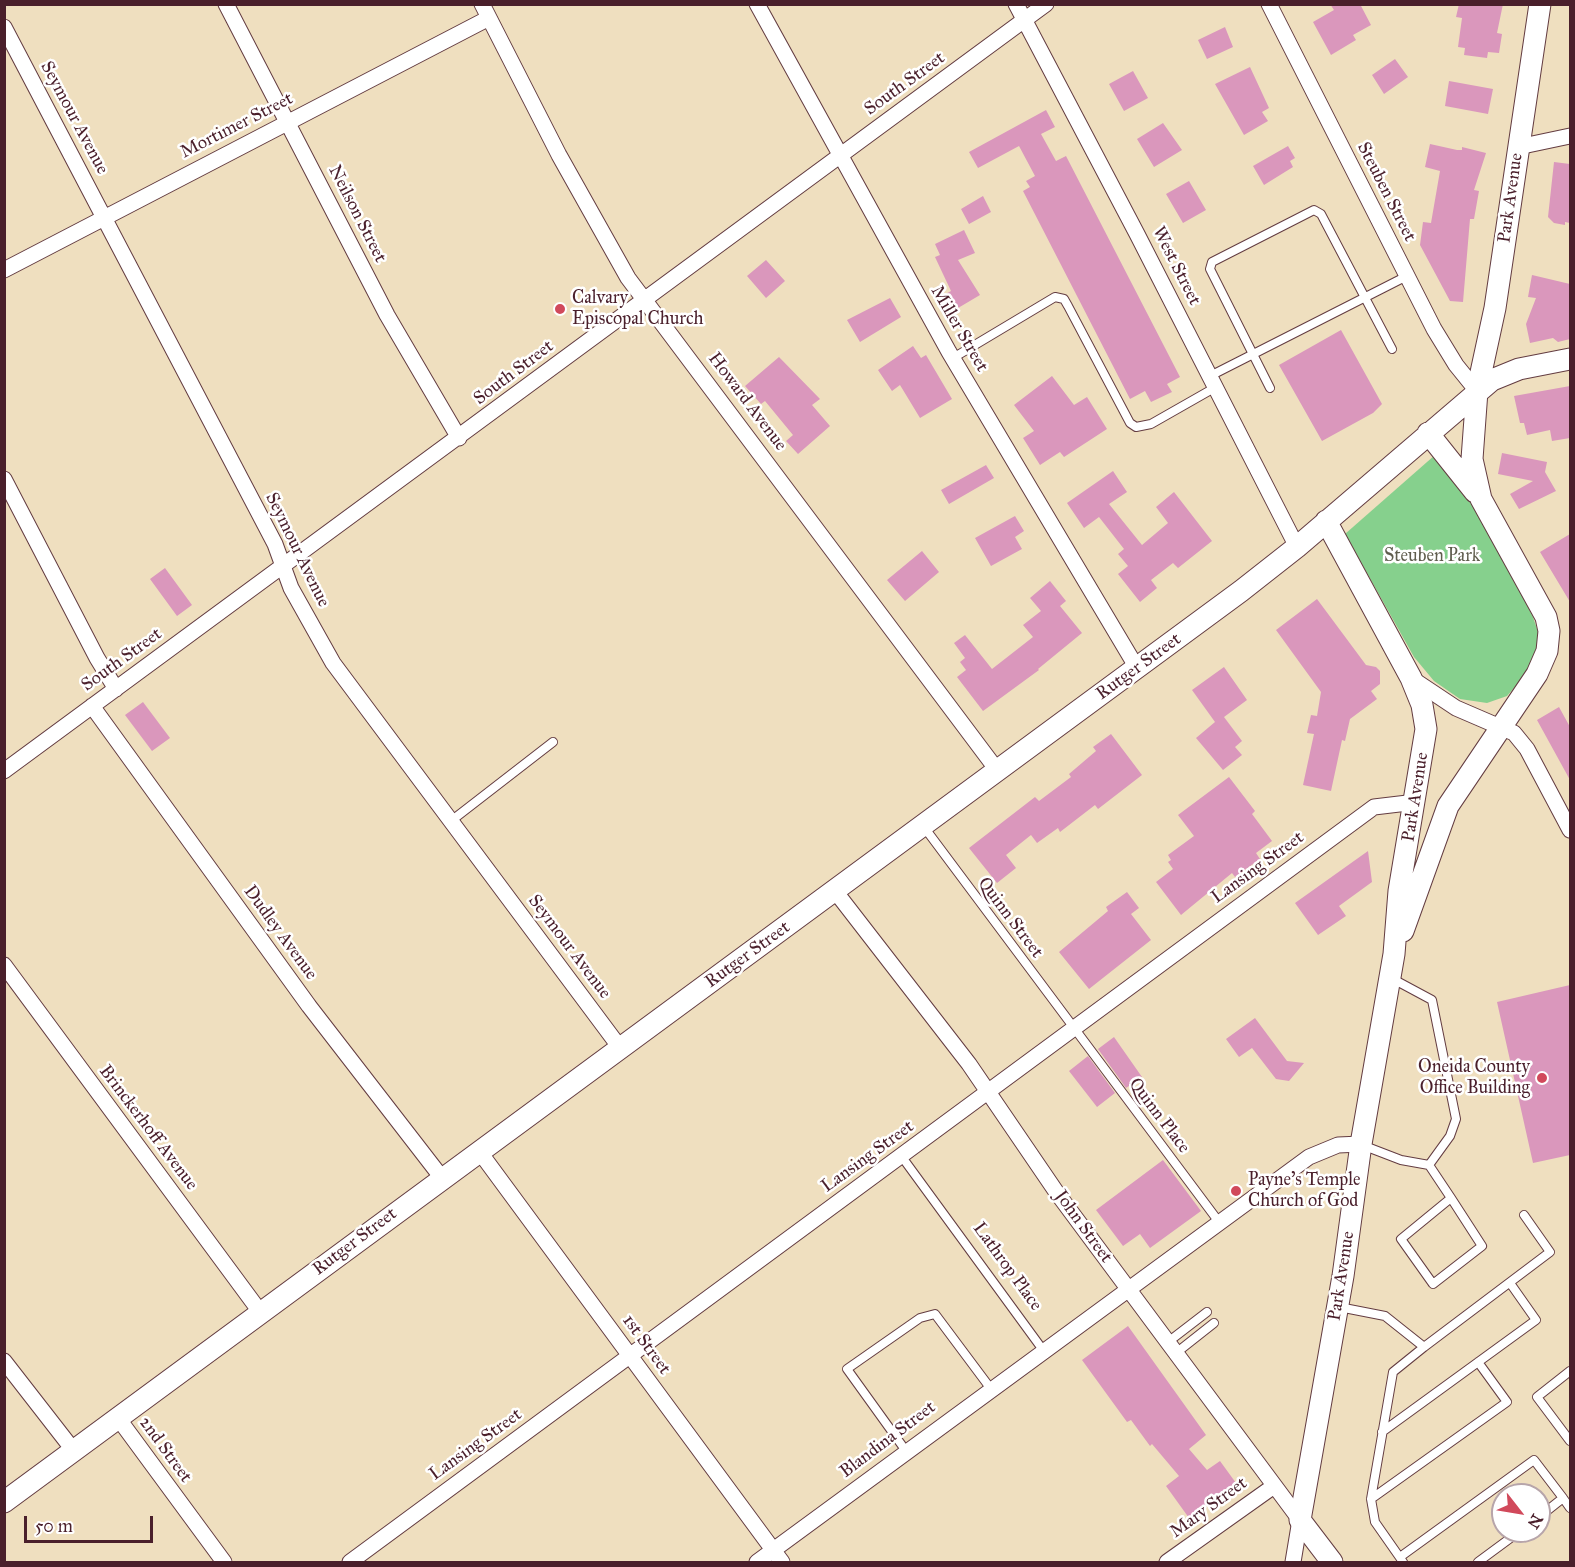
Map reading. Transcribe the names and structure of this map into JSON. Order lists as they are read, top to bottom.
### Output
{
  "streets": {
    "street": [
      "South Street",
      "Seymour Avenue",
      "Mortimer Street",
      "Steuben Street",
      "Park Avenue",
      "Neilson Street",
      "West Street",
      "Miller Street",
      "Howard Avenue",
      "Rutger Street",
      "Lansing Street",
      "Dudley Avenue",
      "Brinckerhoff Avenue",
      "John Street",
      "1st Street",
      "Blandina Street",
      "2nd Street",
      "Mary Street"
    ],
    "lane": ["Quinn Street", "Quinn Place", "Lathrop Place"]
  },
  "crossings": [
    ["South Street", "Seymour Avenue"],
    ["South Street", "Neilson Street"],
    ["South Street", "West Street"],
    ["South Street", "Miller Street"],
    ["South Street", "Howard Avenue"],
    ["South Street", "Dudley Avenue"],
    ["Seymour Avenue", "Mortimer Street"],
    ["Seymour Avenue", "Rutger Street"],
    ["Mortimer Street", "Neilson Street"],
    ["Mortimer Street", "Howard Avenue"],
    ["Steuben Street", "Park Avenue"],
    ["Steuben Street", "Rutger Street"],
    ["Park Avenue", "Rutger Street"],
    ["Park Avenue", "Lansing Street"],
    ["Park Avenue", "John Street"],
    ["West Street", "Rutger Street"],
    ["Miller Street", "Rutger Street"],
    ["Howard Avenue", "Rutger Street"],
    ["Rutger Street", "Quinn Street"],
    ["Rutger Street", "Dudley Avenue"],
    ["Rutger Street", "Brinckerhoff Avenue"],
    ["Rutger Street", "John Street"],
    ["Rutger Street", "1st Street"],
    ["Rutger Street", "2nd Street"],
    ["Lansing Street", "Quinn Street"],
    ["Lansing Street", "Quinn Place"],
    ["Lansing Street", "John Street"],
    ["Lansing Street", "Lathrop Place"],
    ["Lansing Street", "1st Street"],
    ["Quinn Street", "Quinn Place"],
    ["John Street", "Mary Street"],
    ["Lathrop Place", "Blandina Street"],
    ["1st Street", "Blandina Street"]
  ],
  "parks": ["Steuben Park"],
  "places": ["Calvary Episcopal Church", "Oneida County Office Building", "Payne's Temple Church of God"],
  "scale_bar": "50 m",
  "north": "bottom right"
}
